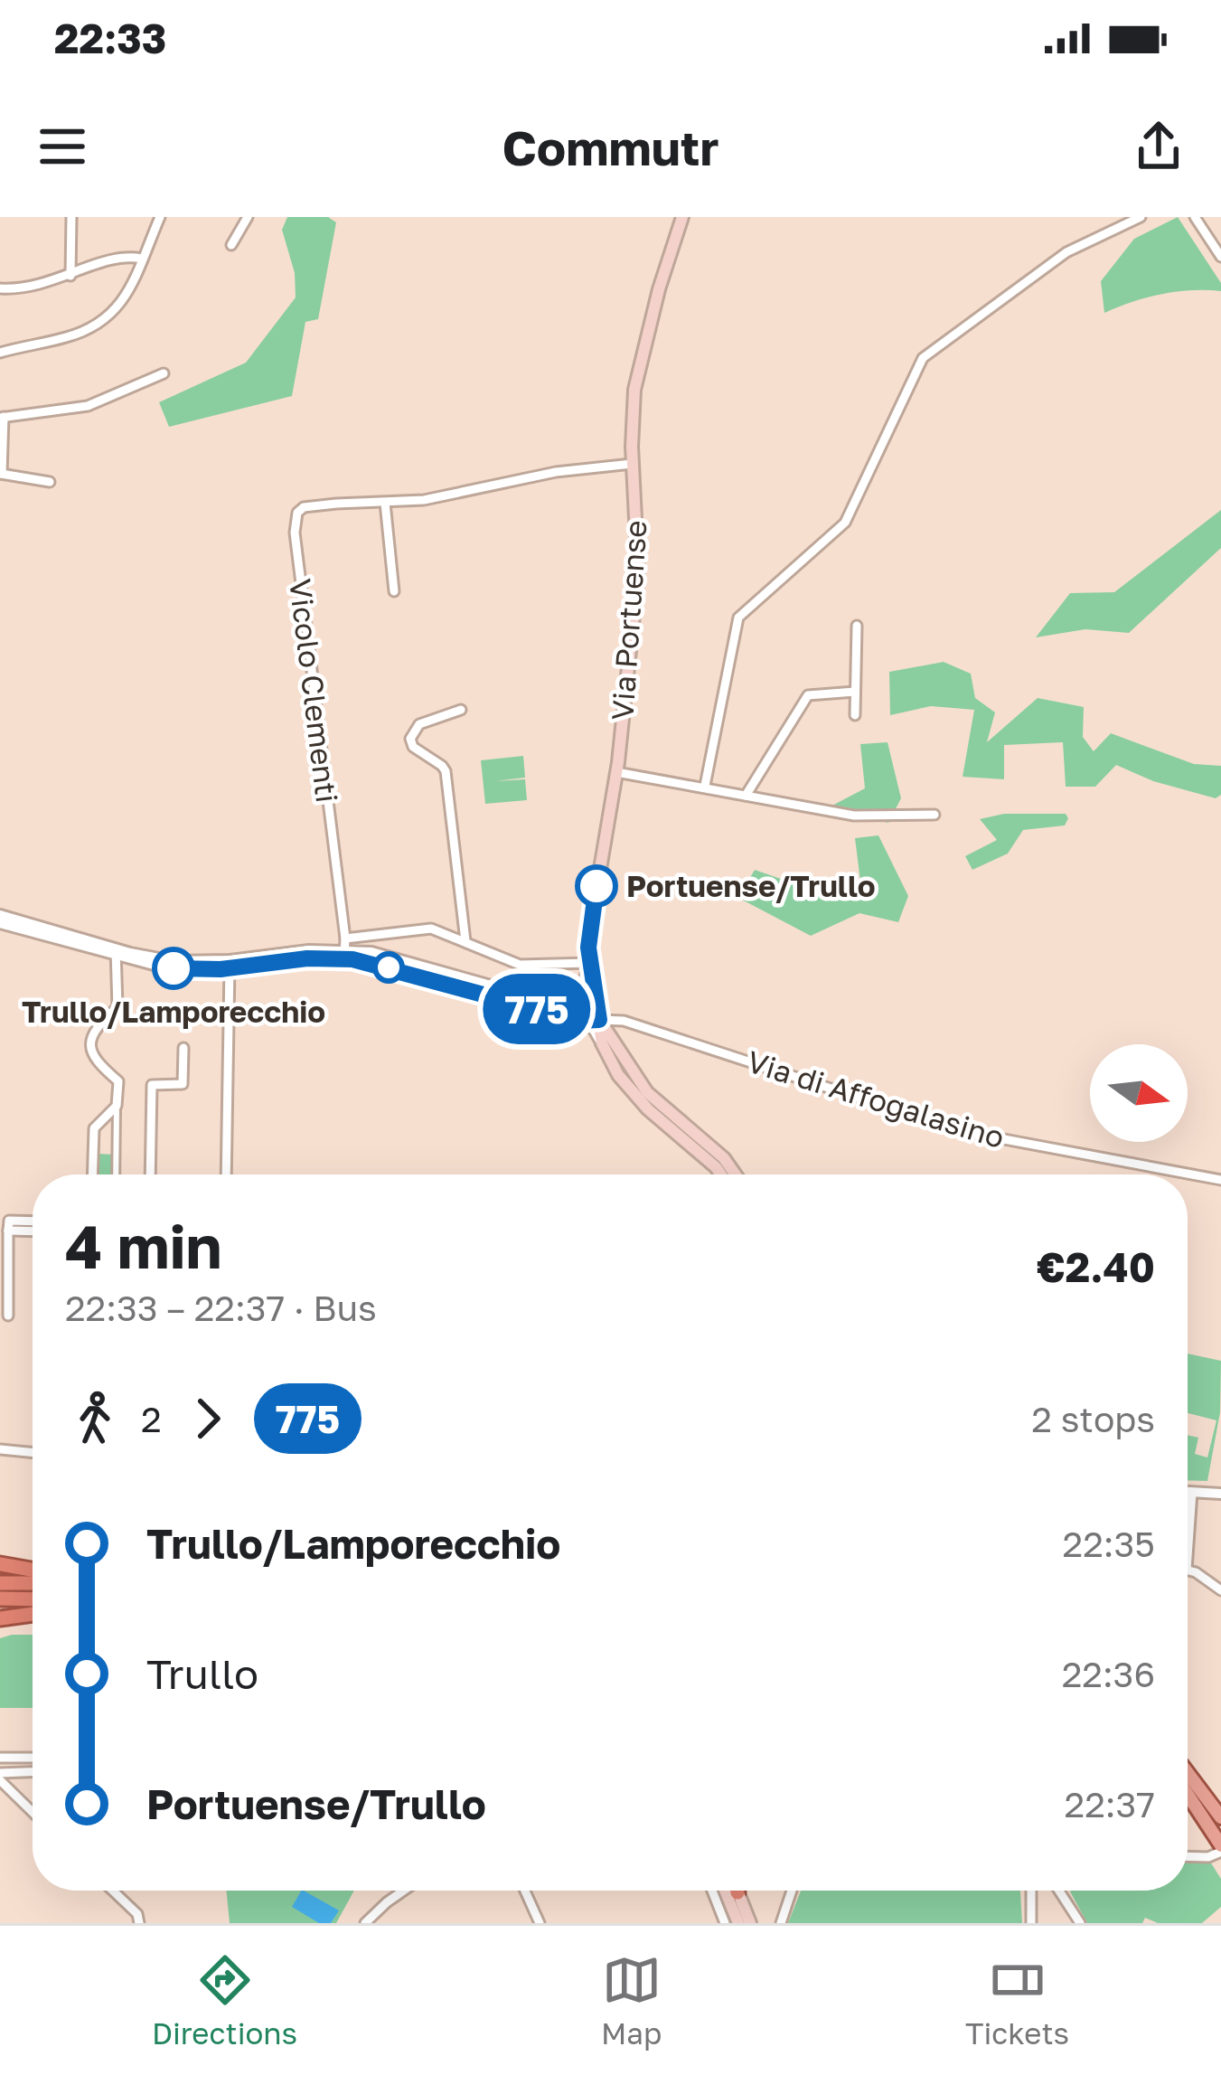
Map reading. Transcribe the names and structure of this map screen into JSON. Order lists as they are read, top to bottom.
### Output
{
  "streets": {
    "main road": ["Via Portuense"],
    "street": ["Vicolo Clementi", "Via di Affogalasino"]
  },
  "crossings": [
    ["Via Portuense", "Vicolo Clementi"],
    ["Via Portuense", "Via di Affogalasino"]
  ],
  "places": ["Portuense/Trullo", "Trullo/Lamporecchio"],
  "lines": ["bus line 775"],
  "north": "right",
  "page": {
    "status": "22:33",
    "header": "Commutr",
    "on_map": "775",
    "heading": ["4 min", "22:33 – 22:37 · Bus", "€2.40"],
    "legs": ["2", "775", "2 stops"],
    "list": [
      {
        "name": "Trullo/Lamporecchio",
        "value": "22:35"
      },
      {
        "name": "Trullo",
        "value": "22:36"
      },
      {
        "name": "Portuense/Trullo",
        "value": "22:37"
      }
    ],
    "tabs": ["Directions", "Map", "Tickets"]
  }
}
